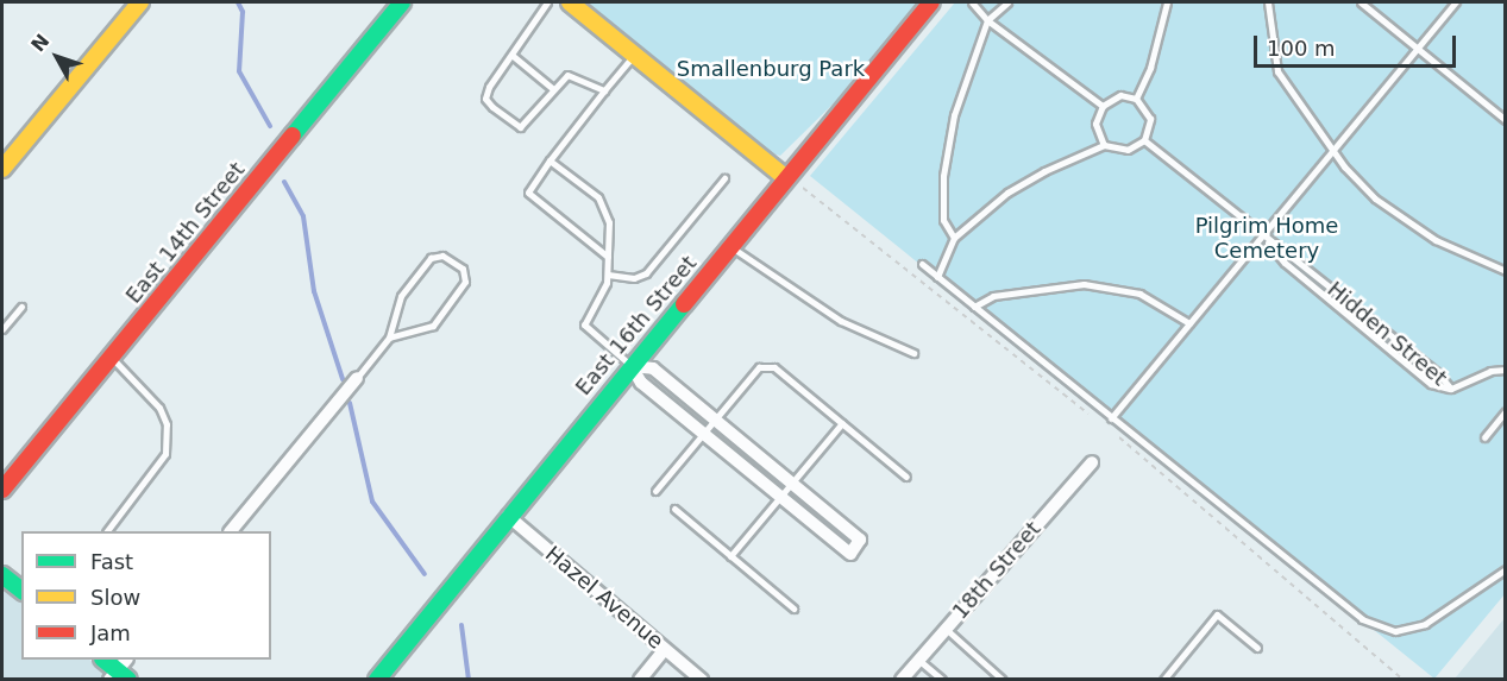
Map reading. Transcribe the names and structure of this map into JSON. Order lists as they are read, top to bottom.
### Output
{
  "streets": {
    "street": [
      "East 14th Street",
      "East 16th Street",
      "18th Street",
      "Hazel Avenue"
    ],
    "lane": ["Hidden Street"]
  },
  "crossings": [
    ["East 16th Street", "Hazel Avenue"]
  ],
  "parks": ["Smallenburg Park", "Pilgrim Home Cemetery"],
  "legend": ["Fast", "Slow", "Jam"],
  "scale_bar": "100 m",
  "north": "top left"
}
